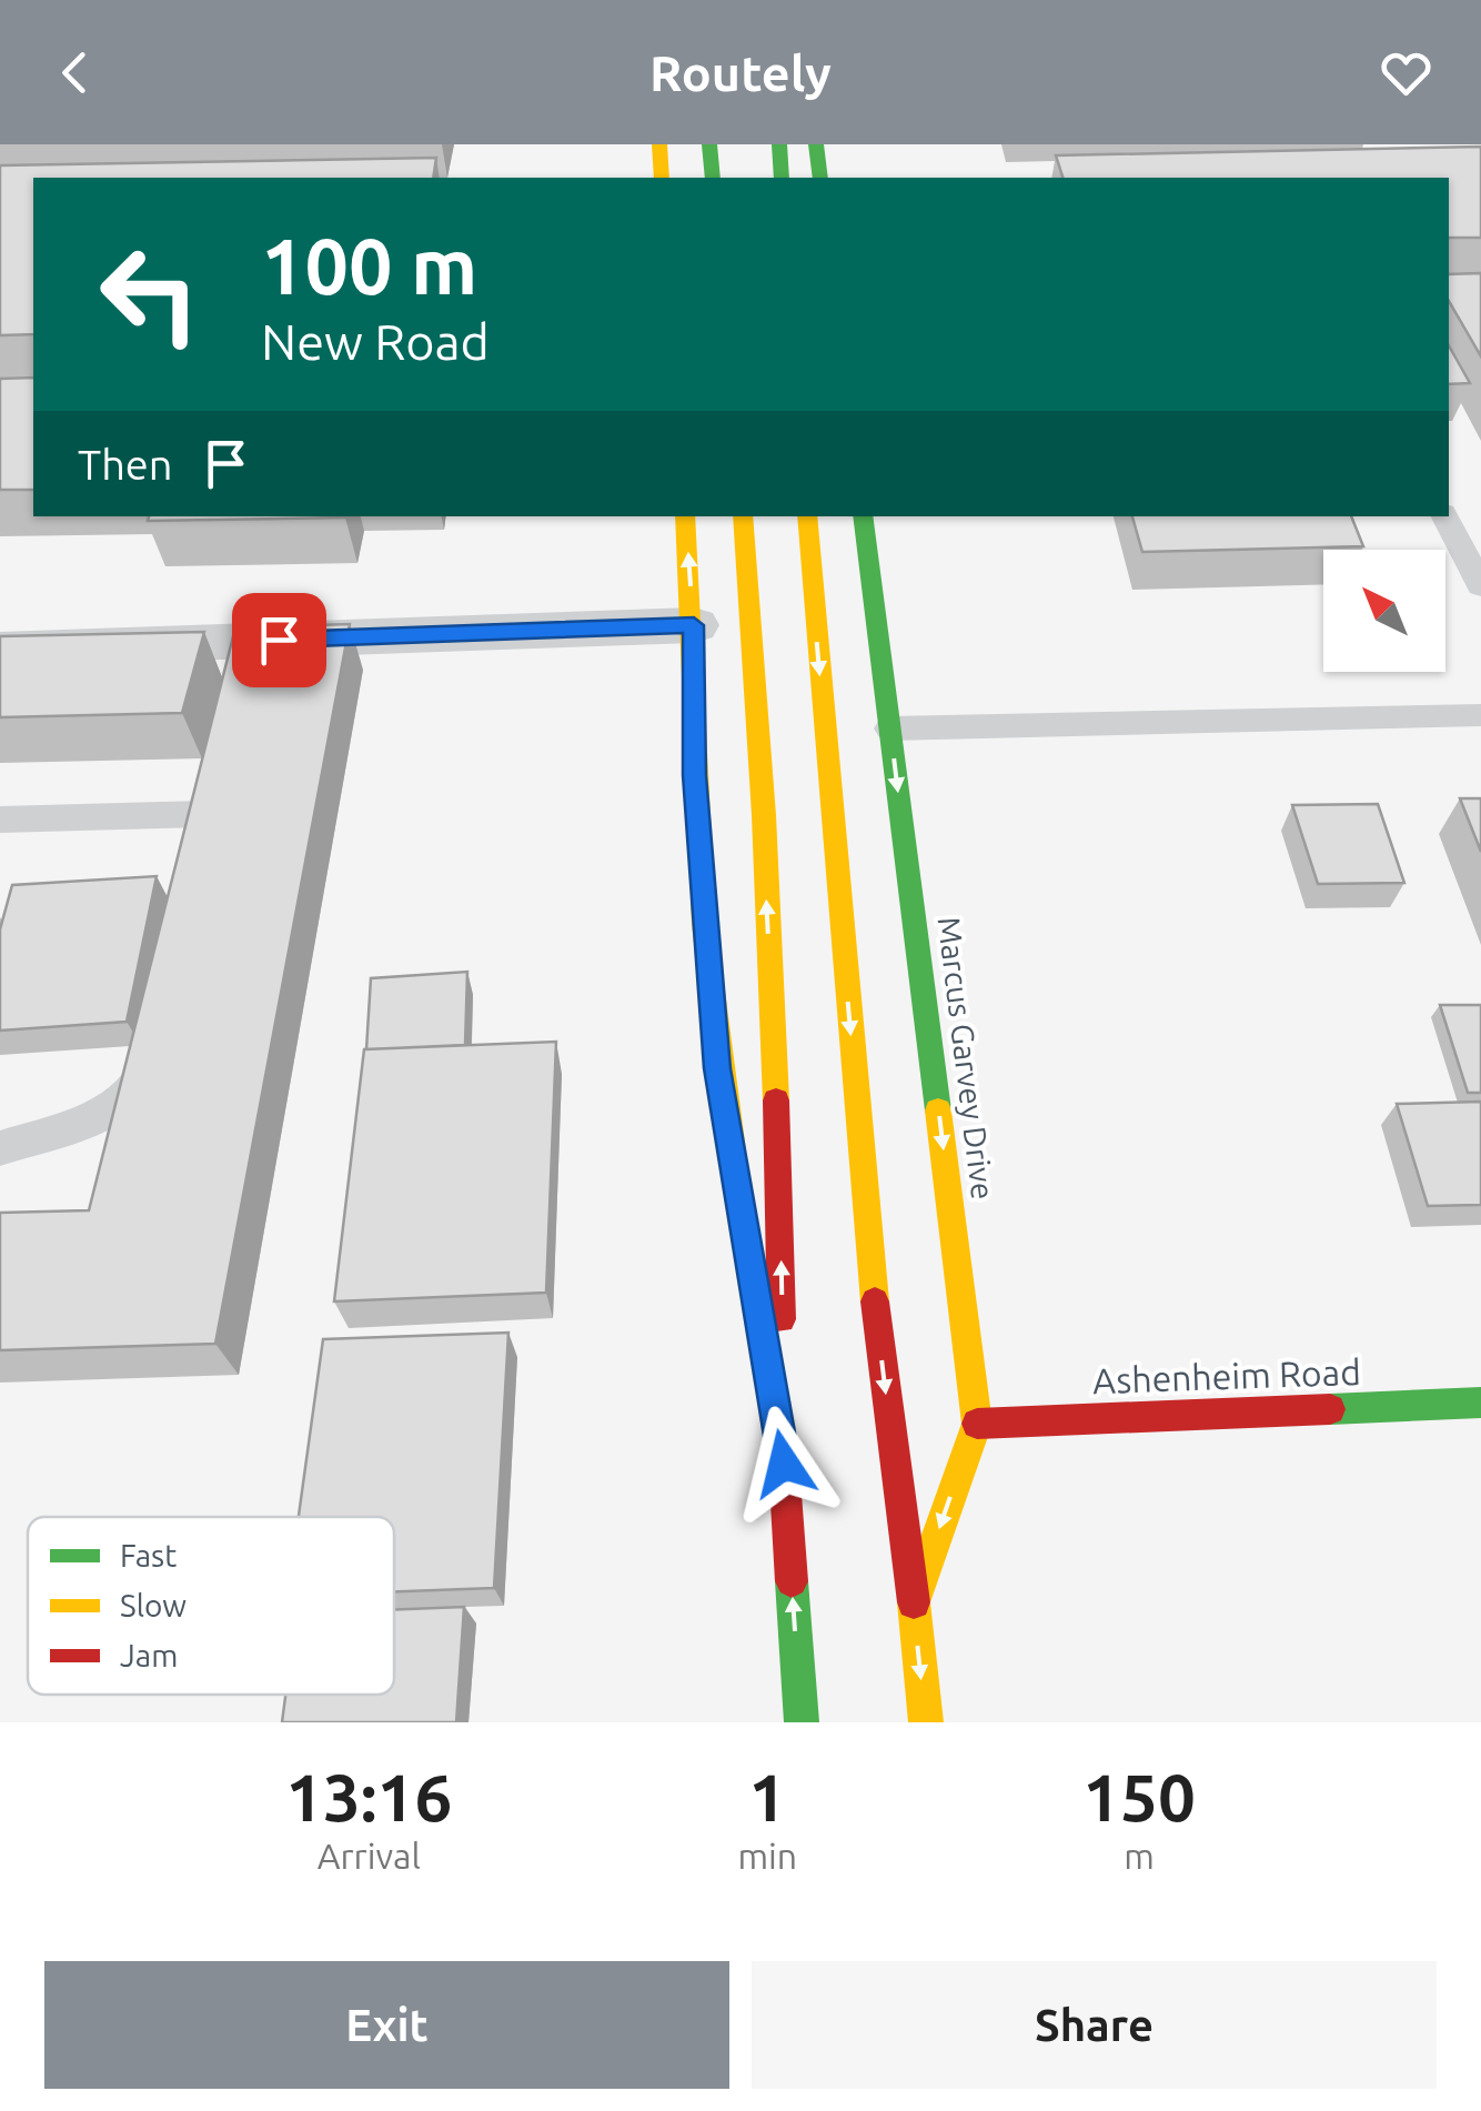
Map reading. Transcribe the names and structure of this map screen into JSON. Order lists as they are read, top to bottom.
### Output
{
  "streets": {
    "main road": ["Marcus Garvey Drive", "Ashenheim Road"]
  },
  "crossings": [
    ["Marcus Garvey Drive", "Ashenheim Road"]
  ],
  "legend": ["Fast", "Slow", "Jam"],
  "north": "top left",
  "page": {
    "header": "Routely",
    "turn": ["100 m", "New Road"],
    "then": "Then",
    "eta": [
      "13:16",
      "Arrival",
      "1",
      "min",
      "150",
      "m"
    ],
    "buttons": ["Exit", "Share"]
  }
}
